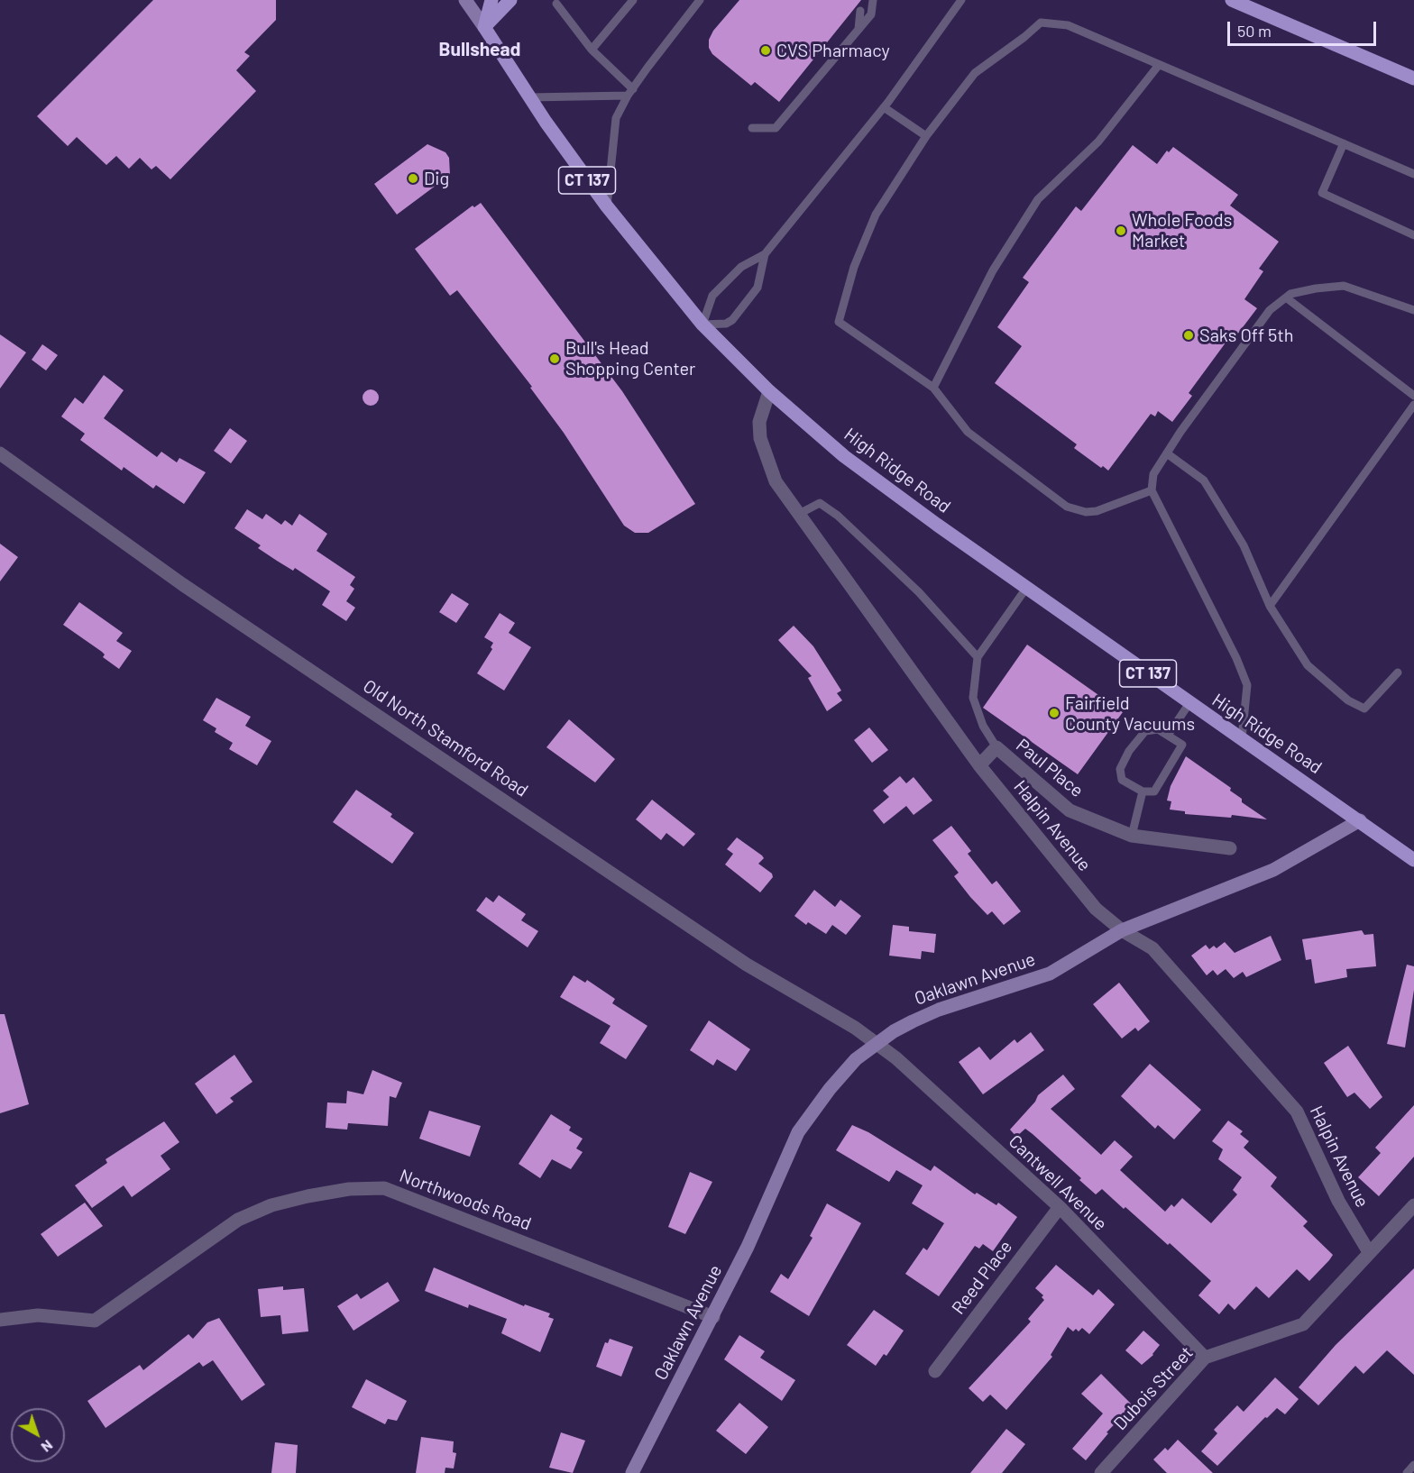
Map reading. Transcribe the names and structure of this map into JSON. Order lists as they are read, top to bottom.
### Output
{
  "streets": {
    "main road": ["CT 137", "High Ridge Road"],
    "street": [
      "Old North Stamford Road",
      "Paul Place",
      "Halpin Avenue",
      "Oaklawn Avenue",
      "Cantwell Avenue",
      "Northwoods Road",
      "Reed Place",
      "Dubois Street"
    ]
  },
  "crossings": [
    ["High Ridge Road", "Halpin Avenue"],
    ["High Ridge Road", "Oaklawn Avenue"],
    ["Old North Stamford Road", "Oaklawn Avenue"],
    ["Old North Stamford Road", "Cantwell Avenue"],
    ["Paul Place", "Halpin Avenue"],
    ["Halpin Avenue", "Oaklawn Avenue"],
    ["Halpin Avenue", "Dubois Street"],
    ["Oaklawn Avenue", "Cantwell Avenue"],
    ["Oaklawn Avenue", "Northwoods Road"],
    ["Cantwell Avenue", "Reed Place"],
    ["Cantwell Avenue", "Dubois Street"]
  ],
  "districts": ["Bullshead"],
  "places": [
    "CVS Pharmacy",
    "Dig",
    "Whole Foods Market",
    "Saks Off 5th",
    "Bull's Head Shopping Center",
    "Fairfield County Vacuums"
  ],
  "scale_bar": "50 m",
  "north": "bottom right"
}
